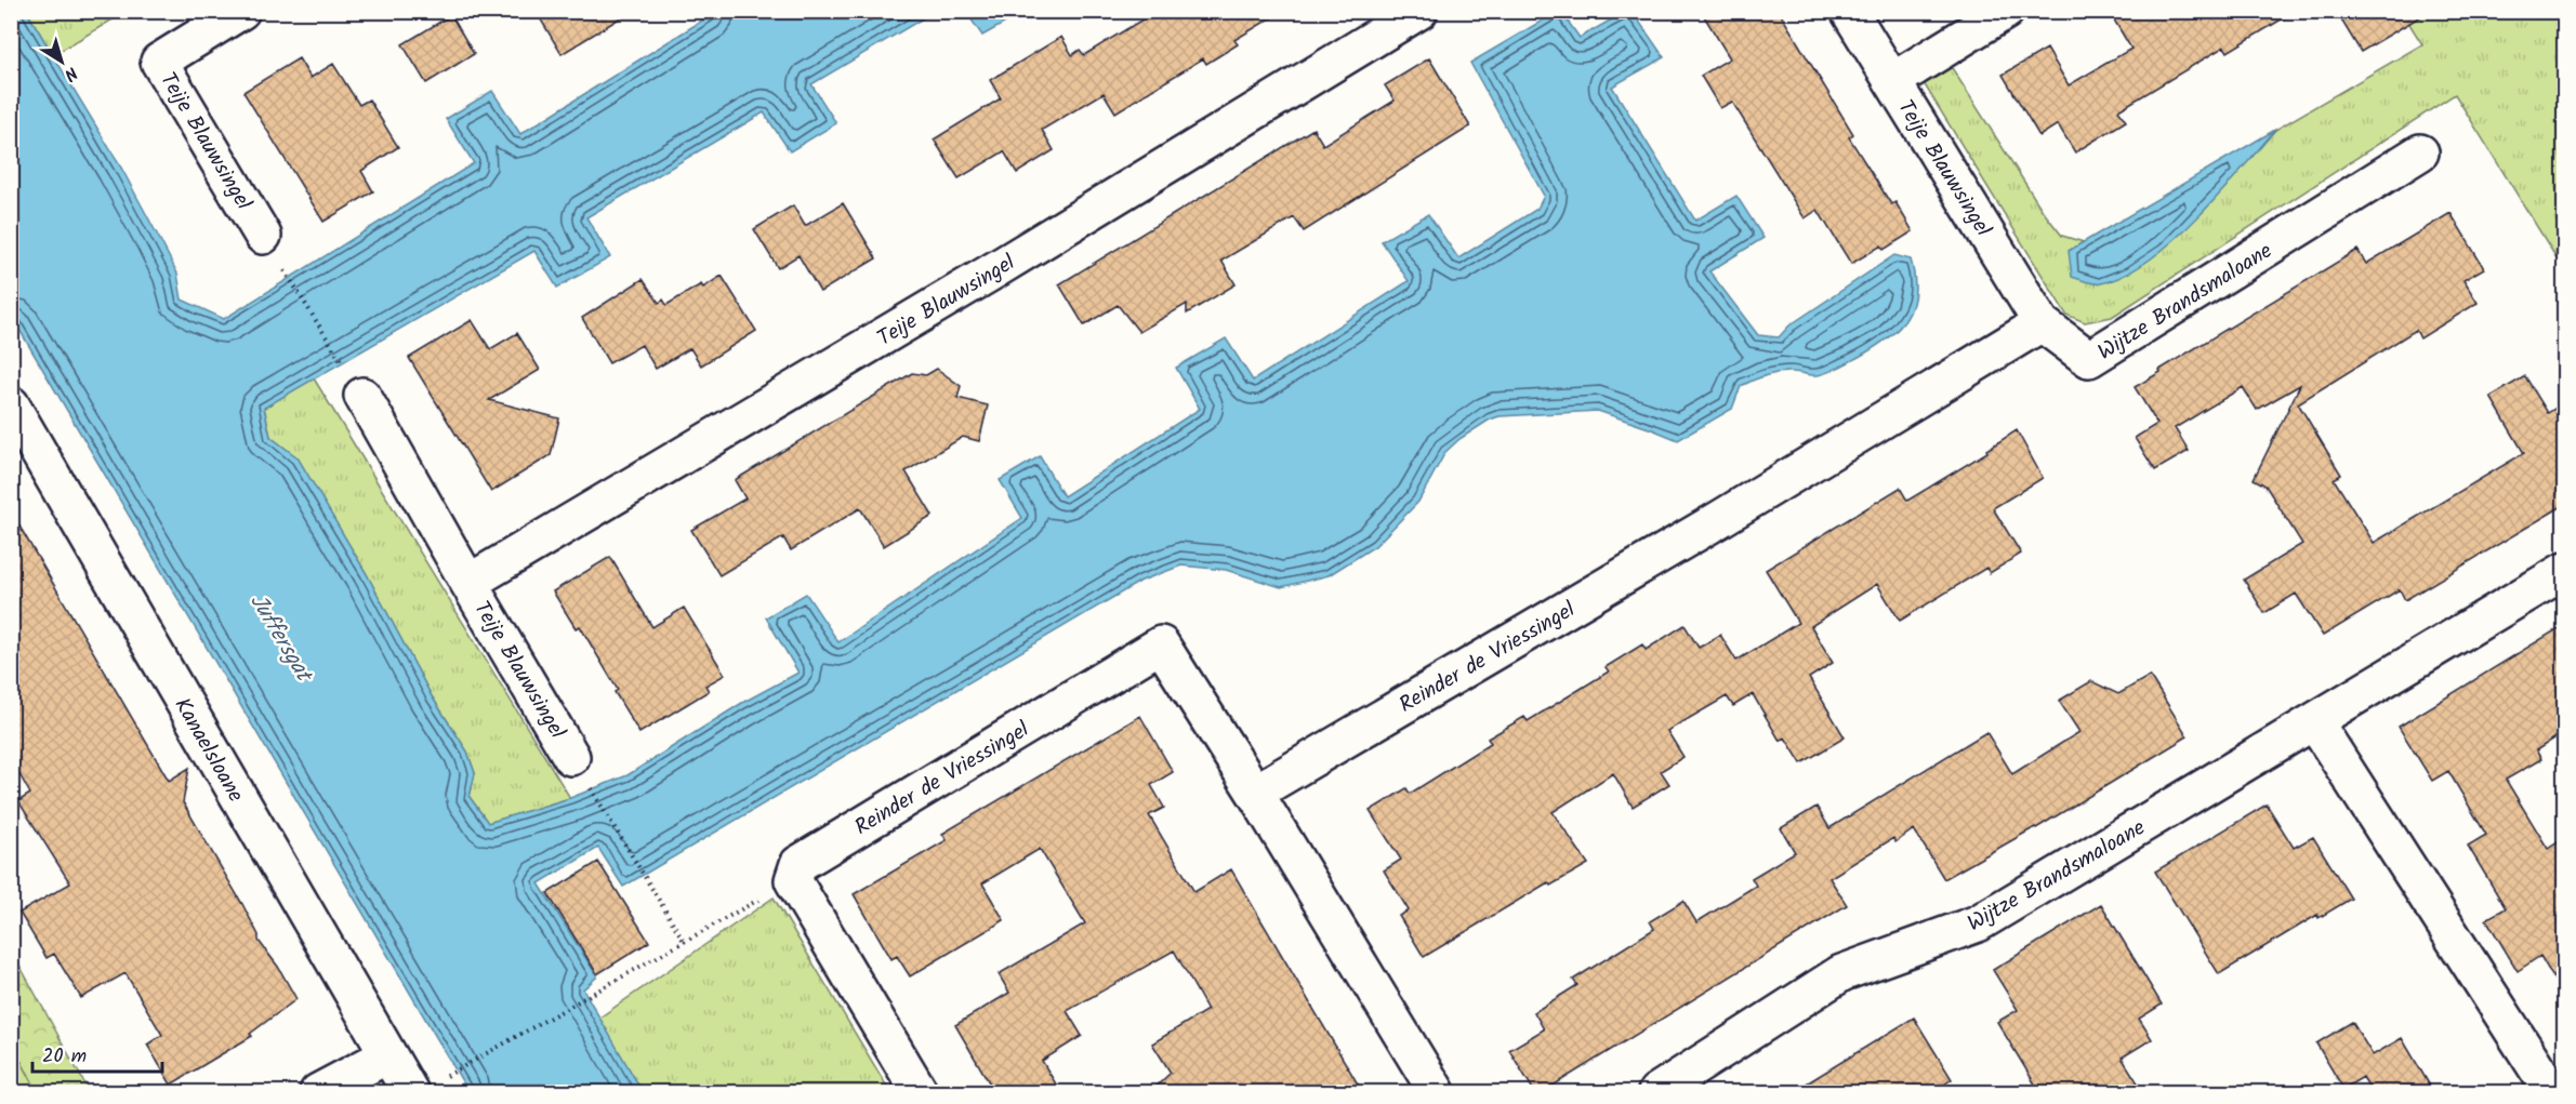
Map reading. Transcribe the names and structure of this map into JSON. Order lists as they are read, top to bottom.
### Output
{
  "streets": {
    "street": [
      "Teije Blauwsingel",
      "Wijtze Brandsmaloane",
      "Reinder de Vriessingel",
      "Kanaelsloane"
    ]
  },
  "crossings": [
    ["Teije Blauwsingel", "Wijtze Brandsmaloane"],
    ["Teije Blauwsingel", "Reinder de Vriessingel"],
    ["Wijtze Brandsmaloane", "Reinder de Vriessingel"]
  ],
  "water": ["Juffersgat"],
  "scale_bar": "20 m",
  "north": "bottom right"
}
